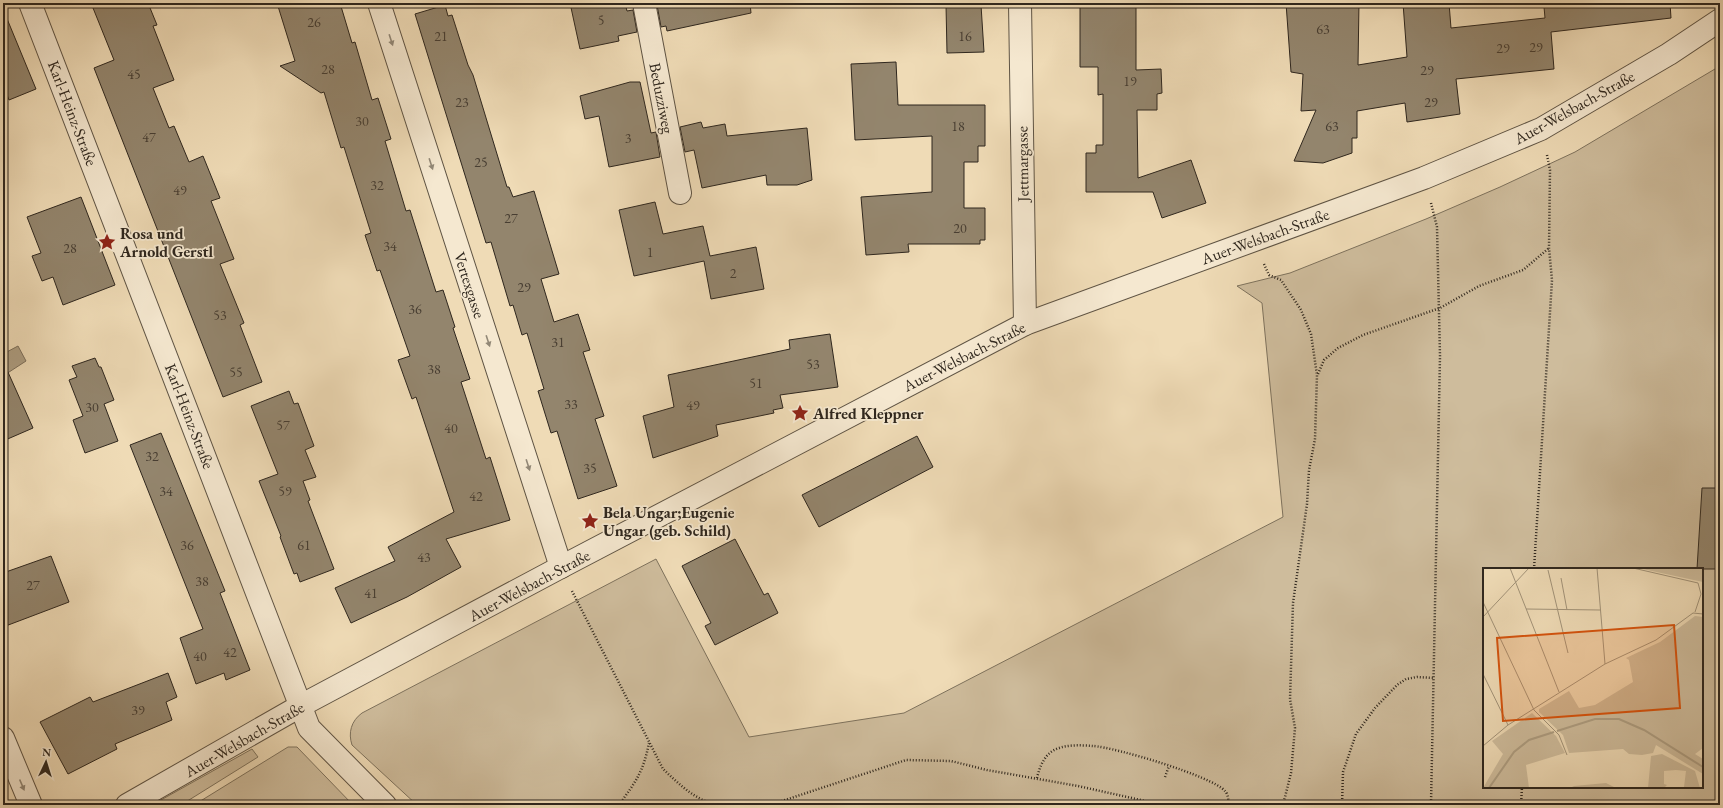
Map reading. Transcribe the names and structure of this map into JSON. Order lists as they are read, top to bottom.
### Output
{
  "streets": {
    "street": [
      "Beduzziweg",
      "Auer-Welsbach-Straße",
      "Karl-Heinz-Straße",
      "Jettmargasse",
      "Vertexgasse"
    ]
  },
  "crossings": [
    ["Auer-Welsbach-Straße", "Karl-Heinz-Straße"],
    ["Auer-Welsbach-Straße", "Jettmargasse"],
    ["Auer-Welsbach-Straße", "Vertexgasse"]
  ],
  "one_way": ["Vertexgasse"],
  "places": {
    "place": ["Rosa und Arnold Gerstl", "Alfred Kleppner", "Bela Ungar;Eugenie Ungar (geb. Schild)"]
  },
  "house_numbers": [
    "5",
    "26",
    "63",
    "21",
    "16",
    "29",
    "29",
    "28",
    "29",
    "45",
    "19",
    "23",
    "29",
    "30",
    "18",
    "63",
    "47",
    "3",
    "25",
    "32",
    "49",
    "27",
    "20",
    "34",
    "28",
    "1",
    "2",
    "29",
    "36",
    "53",
    "31",
    "53",
    "38",
    "55",
    "51",
    "33",
    "49",
    "30",
    "57",
    "40",
    "32",
    "35",
    "34",
    "59",
    "42",
    "36",
    "61",
    "43",
    "38",
    "27",
    "41",
    "42",
    "40",
    "39"
  ],
  "north": "top"
}
